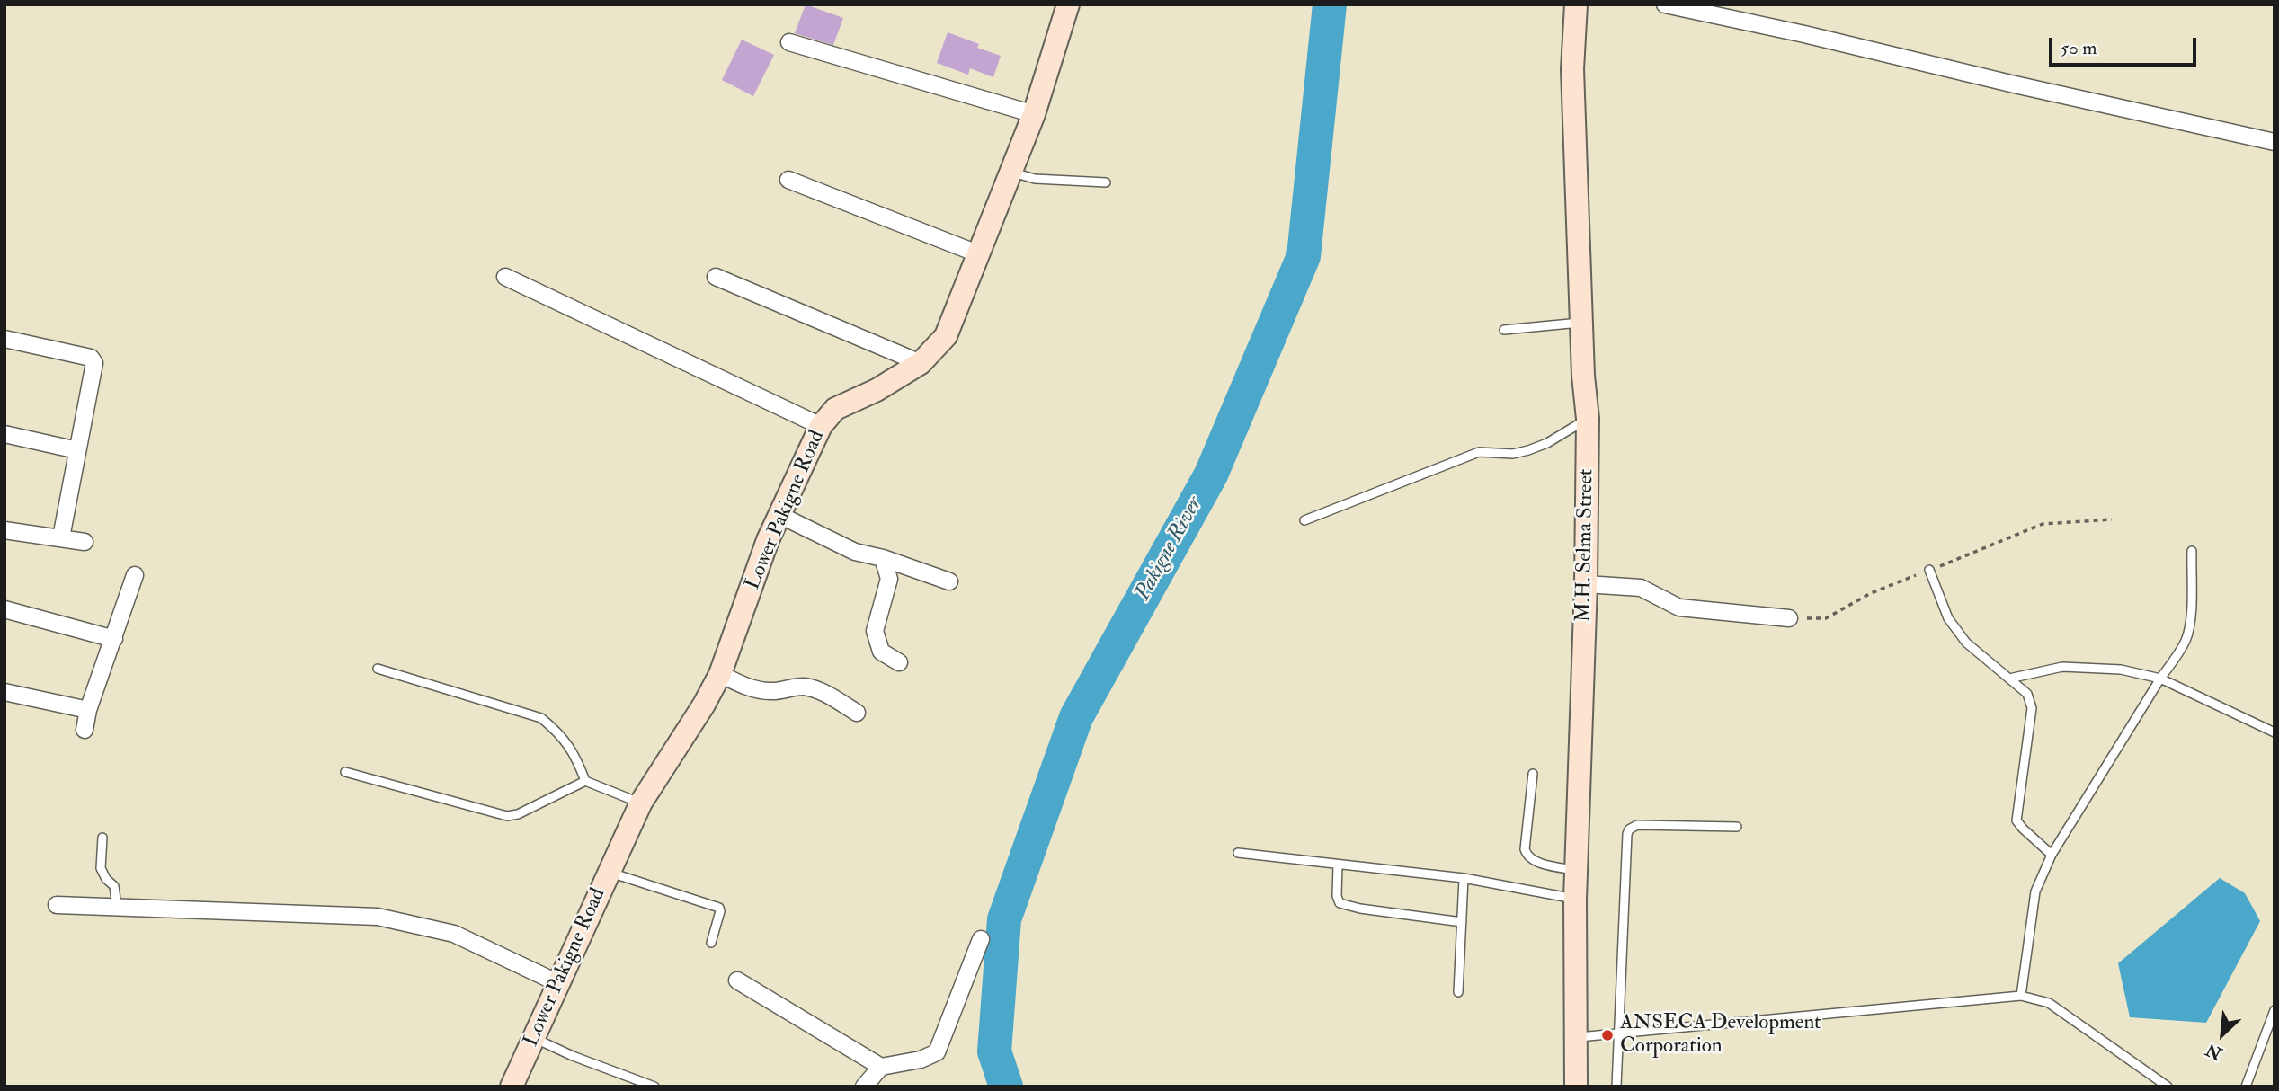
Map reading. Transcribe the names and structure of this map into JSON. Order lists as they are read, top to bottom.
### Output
{
  "streets": {
    "street": ["Lower Pakigne Road", "M.H. Selma Street"]
  },
  "water": ["Pakigne River"],
  "places": ["ANSECA Development Corporation"],
  "scale_bar": "50 m",
  "north": "bottom left"
}
